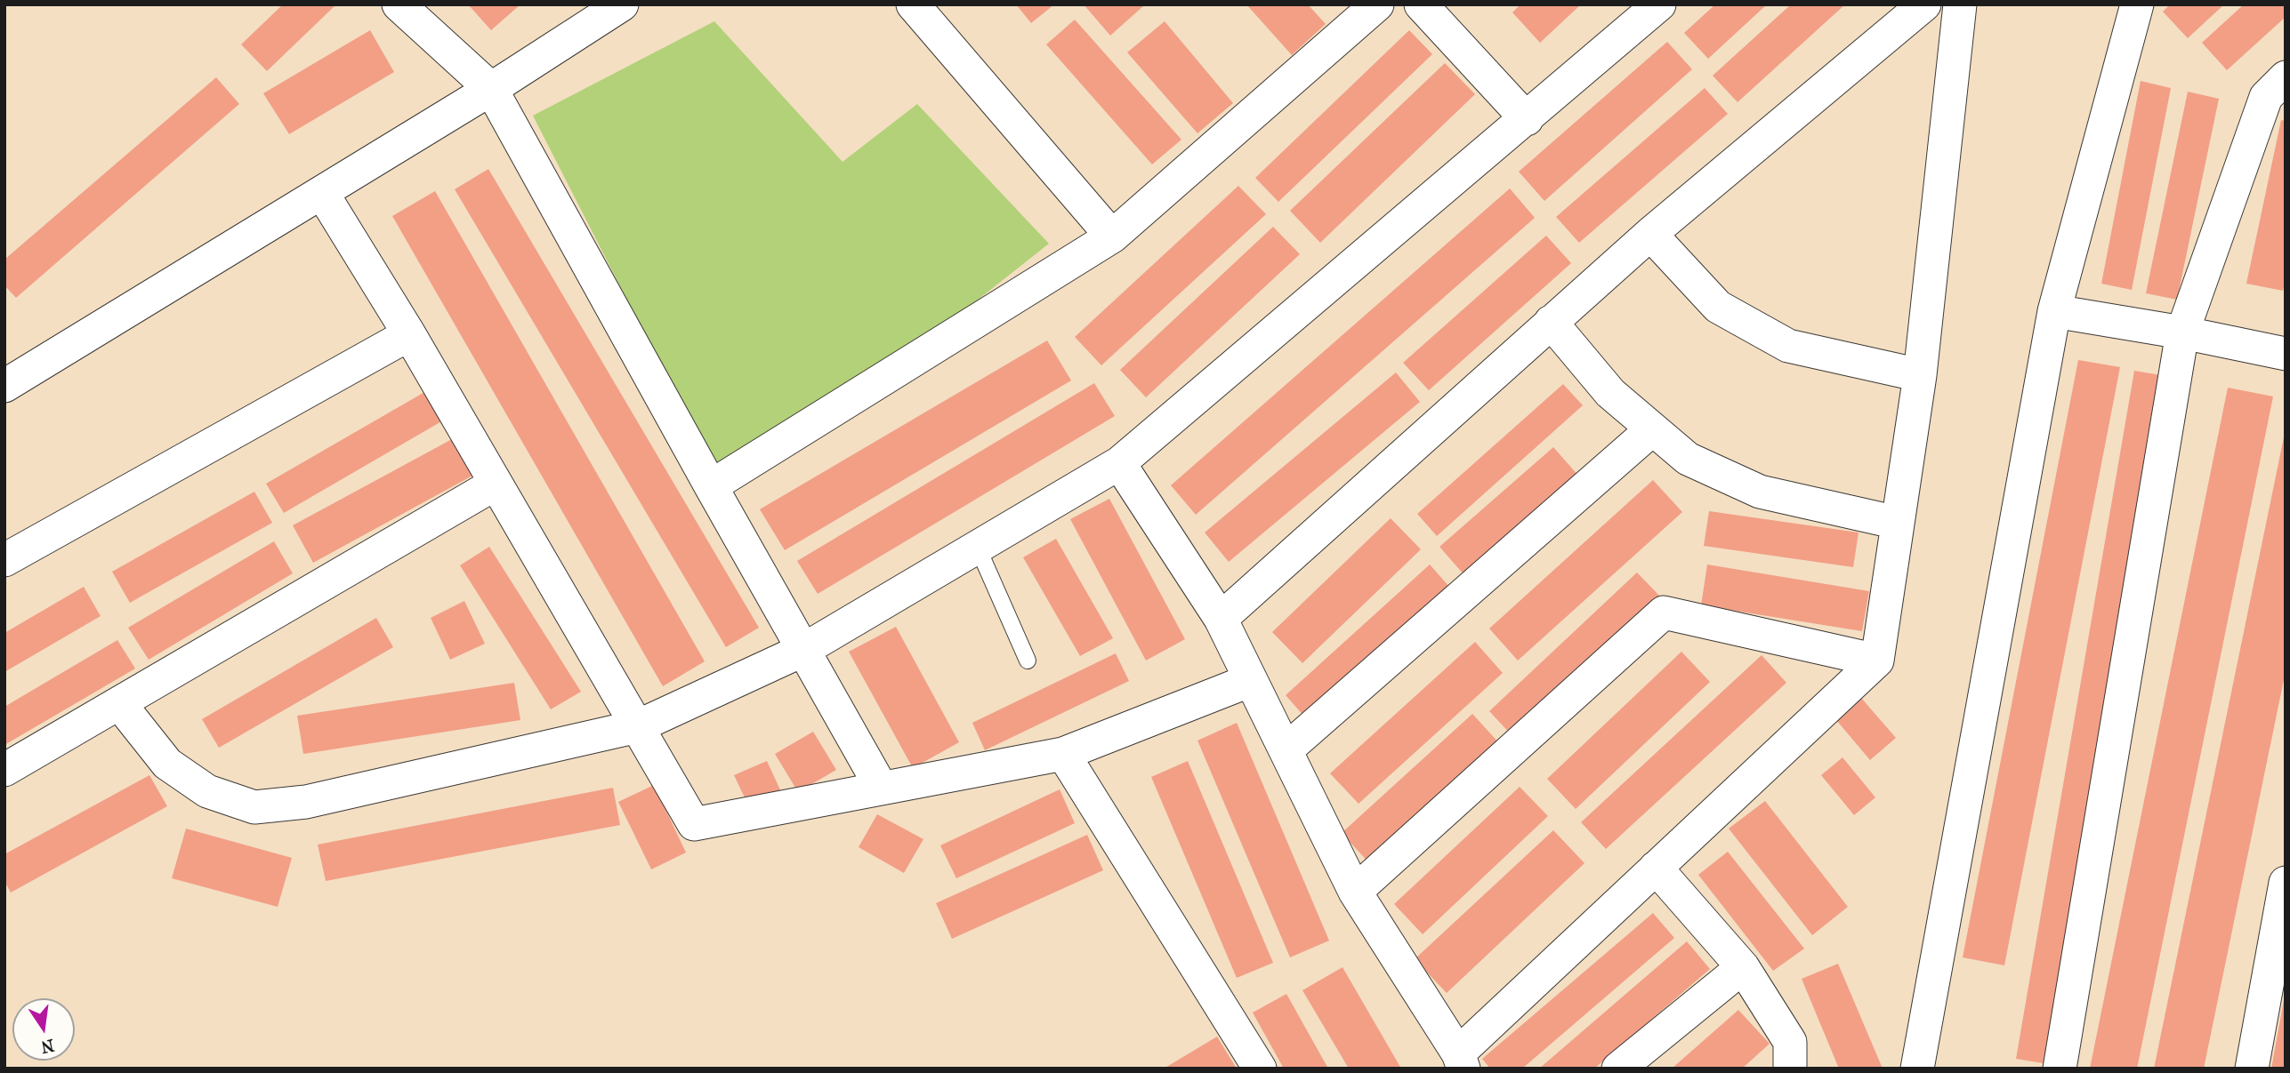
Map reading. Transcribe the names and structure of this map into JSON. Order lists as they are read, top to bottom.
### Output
{
  "north": "bottom"
}
